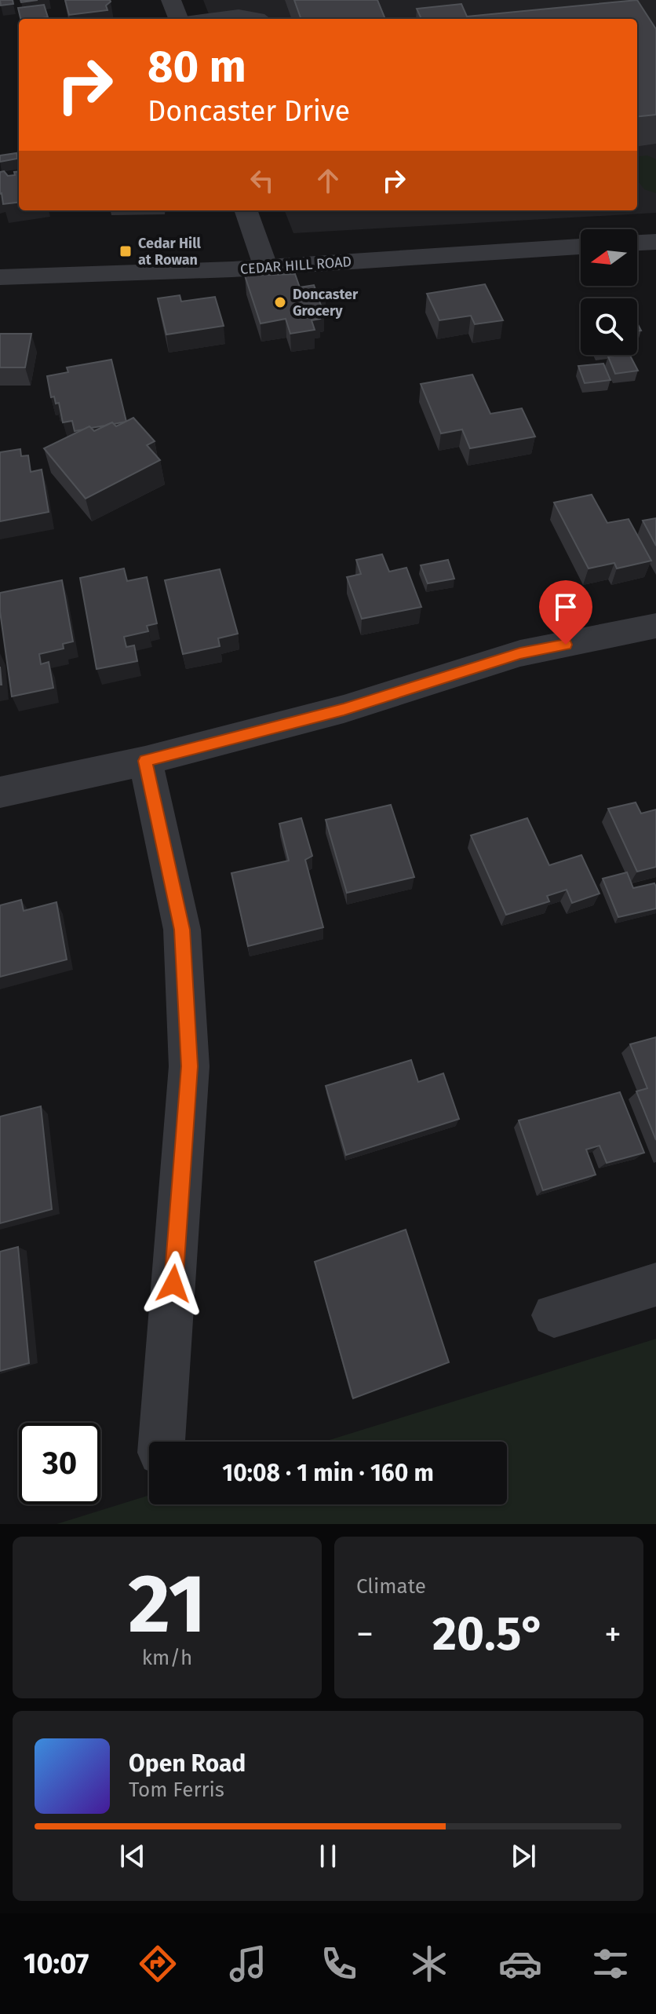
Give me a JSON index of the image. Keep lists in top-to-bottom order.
{
  "streets": {
    "street": ["CEDAR HILL ROAD"]
  },
  "places": {
    "transit": ["Cedar Hill at Rowan"],
    "other": ["Doncaster Grocery"]
  },
  "north": "left",
  "page": {
    "turn": ["80 m", "Doncaster Drive"],
    "limit": "30",
    "trip": "10:08 · 1 min · 160 m",
    "tile": [
      ["21", "km/h"],
      "Climate"
    ],
    "heat": ["−", "20.5°", "+"],
    "song": ["Open Road", "Tom Ferris"],
    "tabs": "10:07"
  }
}
